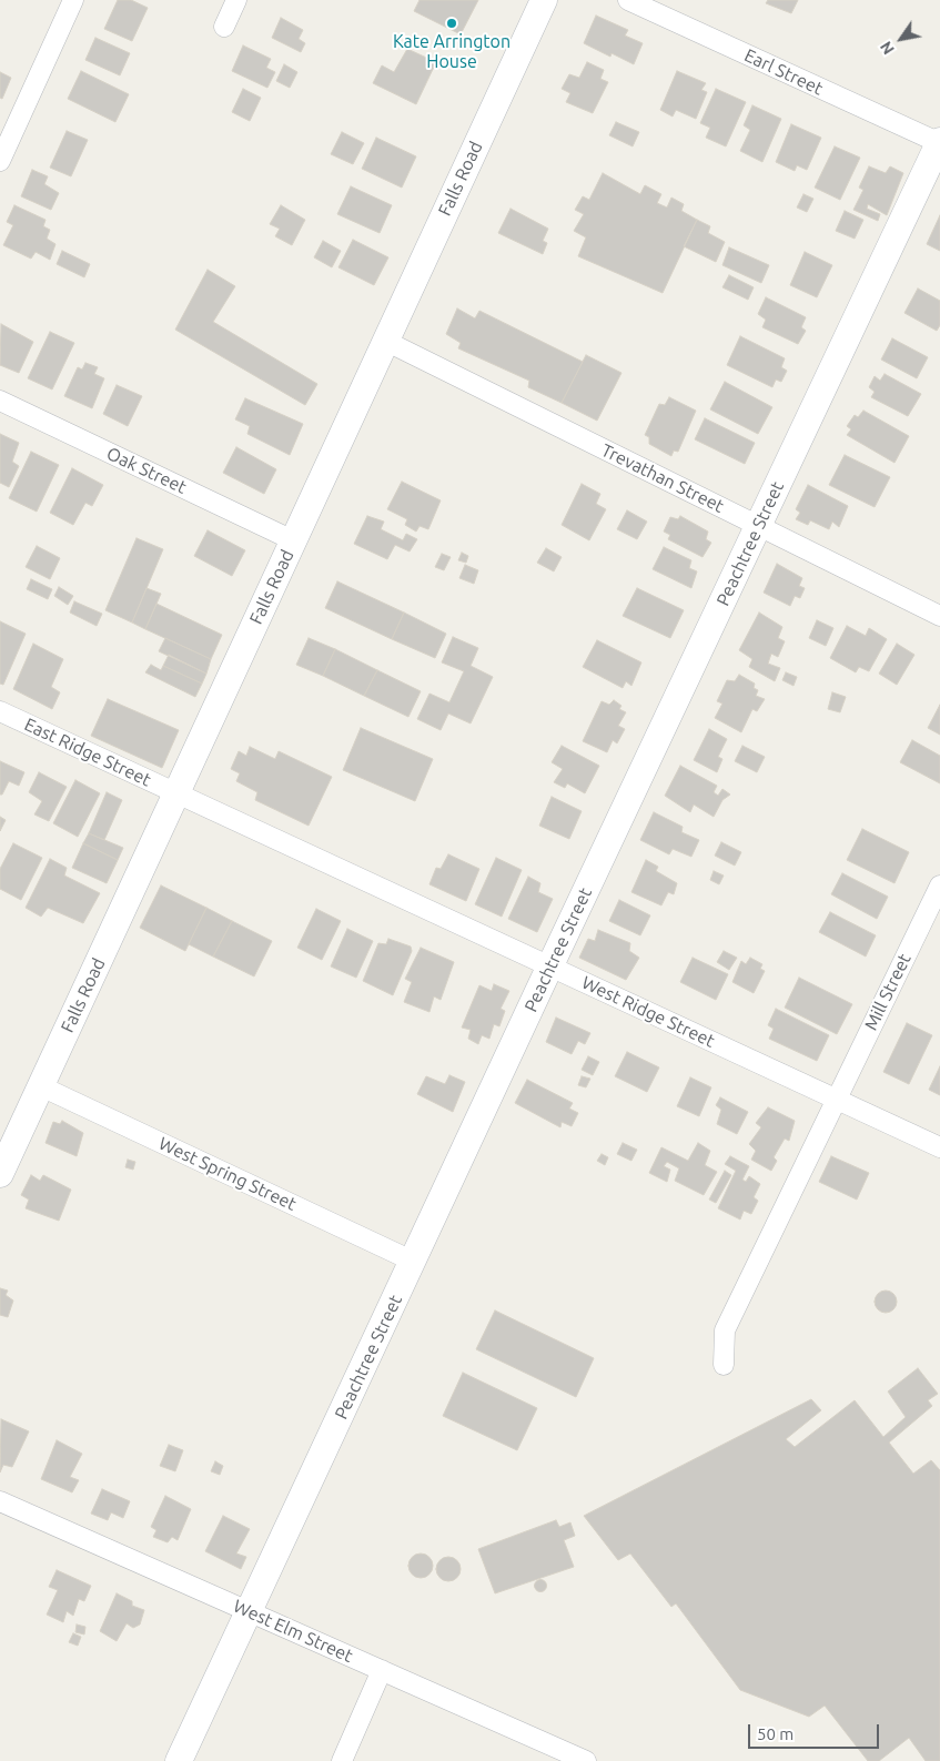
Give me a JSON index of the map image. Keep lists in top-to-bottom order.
{
  "streets": {
    "main road": ["Falls Road", "Peachtree Street"],
    "street": [
      "Earl Street",
      "Oak Street",
      "Trevathan Street",
      "East Ridge Street",
      "Mill Street",
      "West Ridge Street",
      "West Spring Street",
      "West Elm Street"
    ]
  },
  "crossings": [
    ["Earl Street", "Peachtree Street"],
    ["Falls Road", "Oak Street"],
    ["Falls Road", "Trevathan Street"],
    ["Falls Road", "East Ridge Street"],
    ["Falls Road", "West Ridge Street"],
    ["Falls Road", "West Spring Street"],
    ["Trevathan Street", "Peachtree Street"],
    ["Peachtree Street", "West Ridge Street"],
    ["Peachtree Street", "West Spring Street"],
    ["Peachtree Street", "West Elm Street"],
    ["East Ridge Street", "West Ridge Street"],
    ["Mill Street", "West Ridge Street"]
  ],
  "places": ["Kate Arrington House"],
  "scale_bar": "50 m",
  "north": "bottom left"
}
